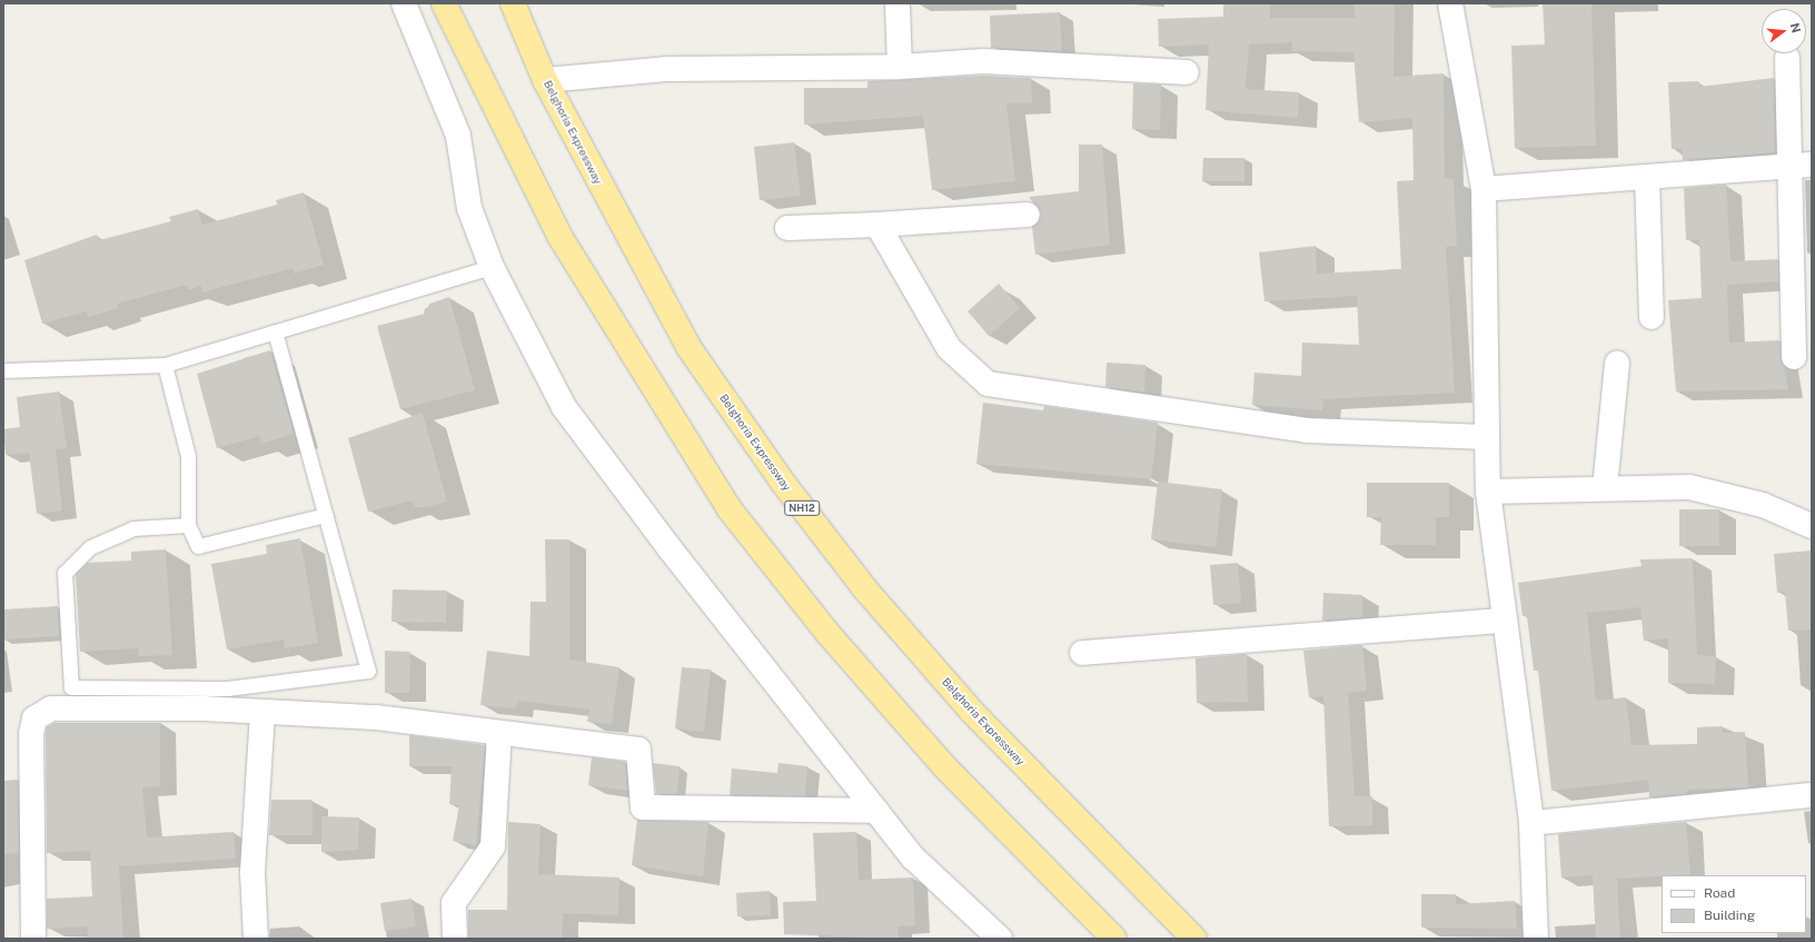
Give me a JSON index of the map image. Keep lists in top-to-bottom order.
{
  "streets": {
    "highway": ["Belghoria Expressway", "NH12"]
  },
  "legend": ["Road", "Building"],
  "north": "right"
}
